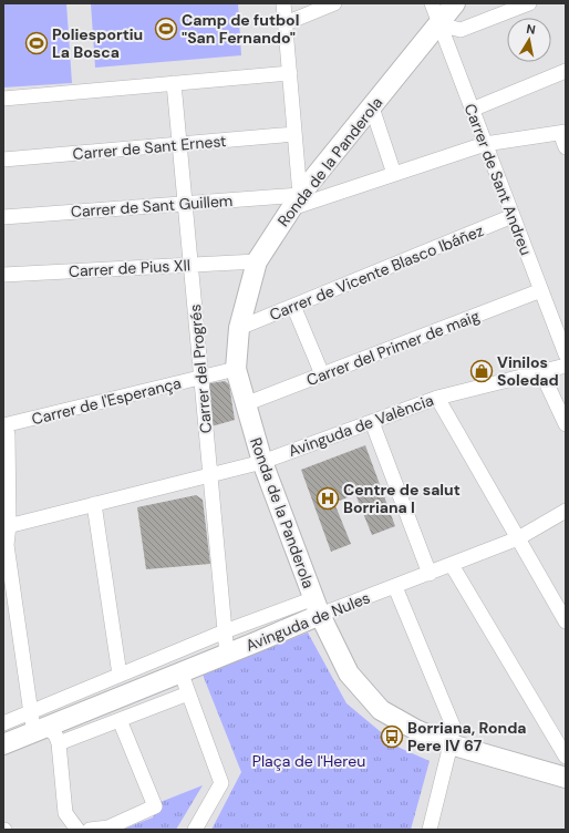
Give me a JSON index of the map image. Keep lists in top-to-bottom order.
{
  "streets": {
    "street": [
      "Carrer de Sant Ernest",
      "Ronda de la Panderola",
      "Carrer de Sant Andreu",
      "Carrer de Sant Guillem",
      "Carrer de Pius XII",
      "Carrer de Vicente Blasco Ibáñez",
      "Carrer del Primer de maig",
      "Carrer del Progrés",
      "Carrer de l'Esperança",
      "Avinguda de València",
      "Avinguda de Nules"
    ]
  },
  "crossings": [
    ["Carrer de Sant Ernest", "Carrer del Progrés"],
    ["Ronda de la Panderola", "Carrer de Sant Andreu"],
    ["Ronda de la Panderola", "Carrer de Sant Guillem"],
    ["Ronda de la Panderola", "Carrer de Pius XII"],
    ["Ronda de la Panderola", "Carrer de Vicente Blasco Ibáñez"],
    ["Ronda de la Panderola", "Carrer del Primer de maig"],
    ["Ronda de la Panderola", "Carrer de l'Esperança"],
    ["Ronda de la Panderola", "Avinguda de València"],
    ["Ronda de la Panderola", "Avinguda de Nules"],
    ["Carrer de Sant Andreu", "Carrer de Sant Guillem"],
    ["Carrer de Sant Andreu", "Carrer de Vicente Blasco Ibáñez"],
    ["Carrer de Sant Andreu", "Carrer del Primer de maig"],
    ["Carrer de Sant Guillem", "Carrer del Progrés"],
    ["Carrer de Pius XII", "Carrer del Progrés"],
    ["Carrer del Progrés", "Carrer de l'Esperança"],
    ["Carrer del Progrés", "Avinguda de València"],
    ["Carrer del Progrés", "Avinguda de Nules"]
  ],
  "parks": ["Plaça de l'Hereu"],
  "places": {
    "sports": ["Camp de futbol \"San Fernando\"", "Poliesportiu La Bosca"],
    "shop": ["Vinilos Soledad"],
    "hospital": ["Centre de salut Borriana I"],
    "bus stop": ["Borriana, Ronda Pere IV 67"]
  },
  "north": "top"
}
